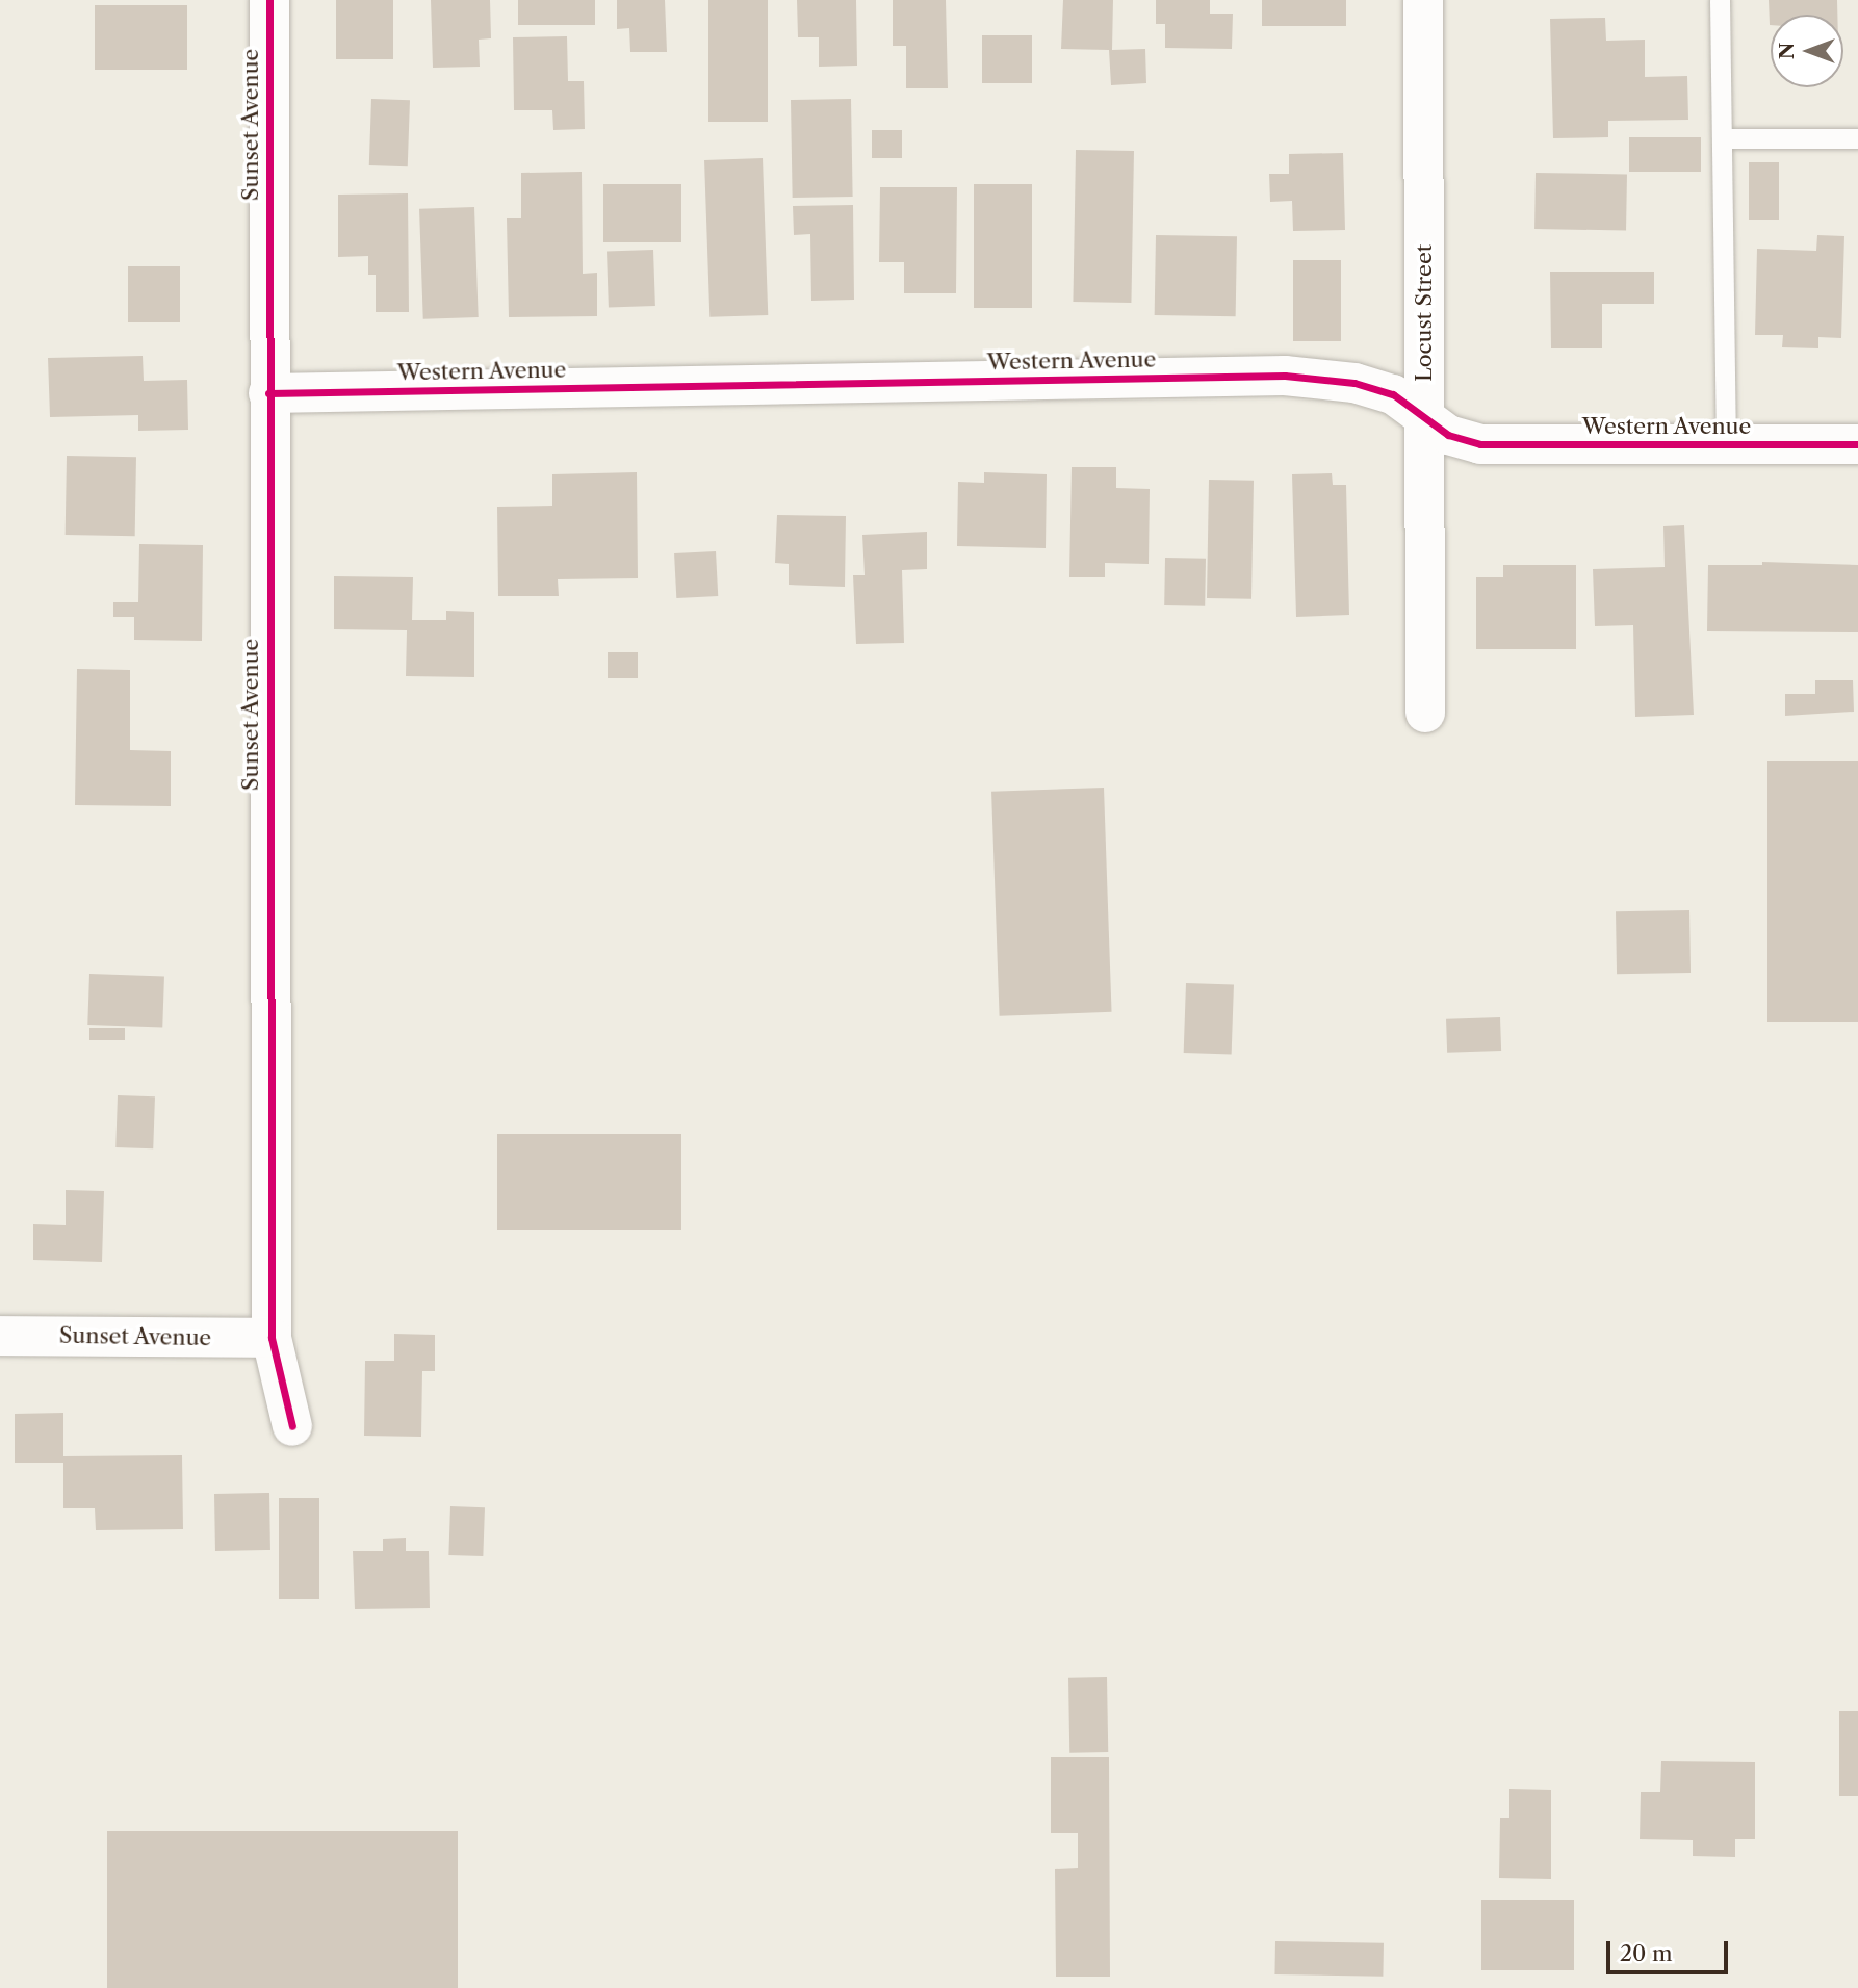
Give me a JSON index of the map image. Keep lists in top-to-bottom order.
{
  "streets": {
    "street": ["Sunset Avenue", "Locust Street", "Western Avenue"]
  },
  "crossings": [
    ["Sunset Avenue", "Western Avenue"],
    ["Locust Street", "Western Avenue"]
  ],
  "scale_bar": "20 m",
  "north": "left"
}
